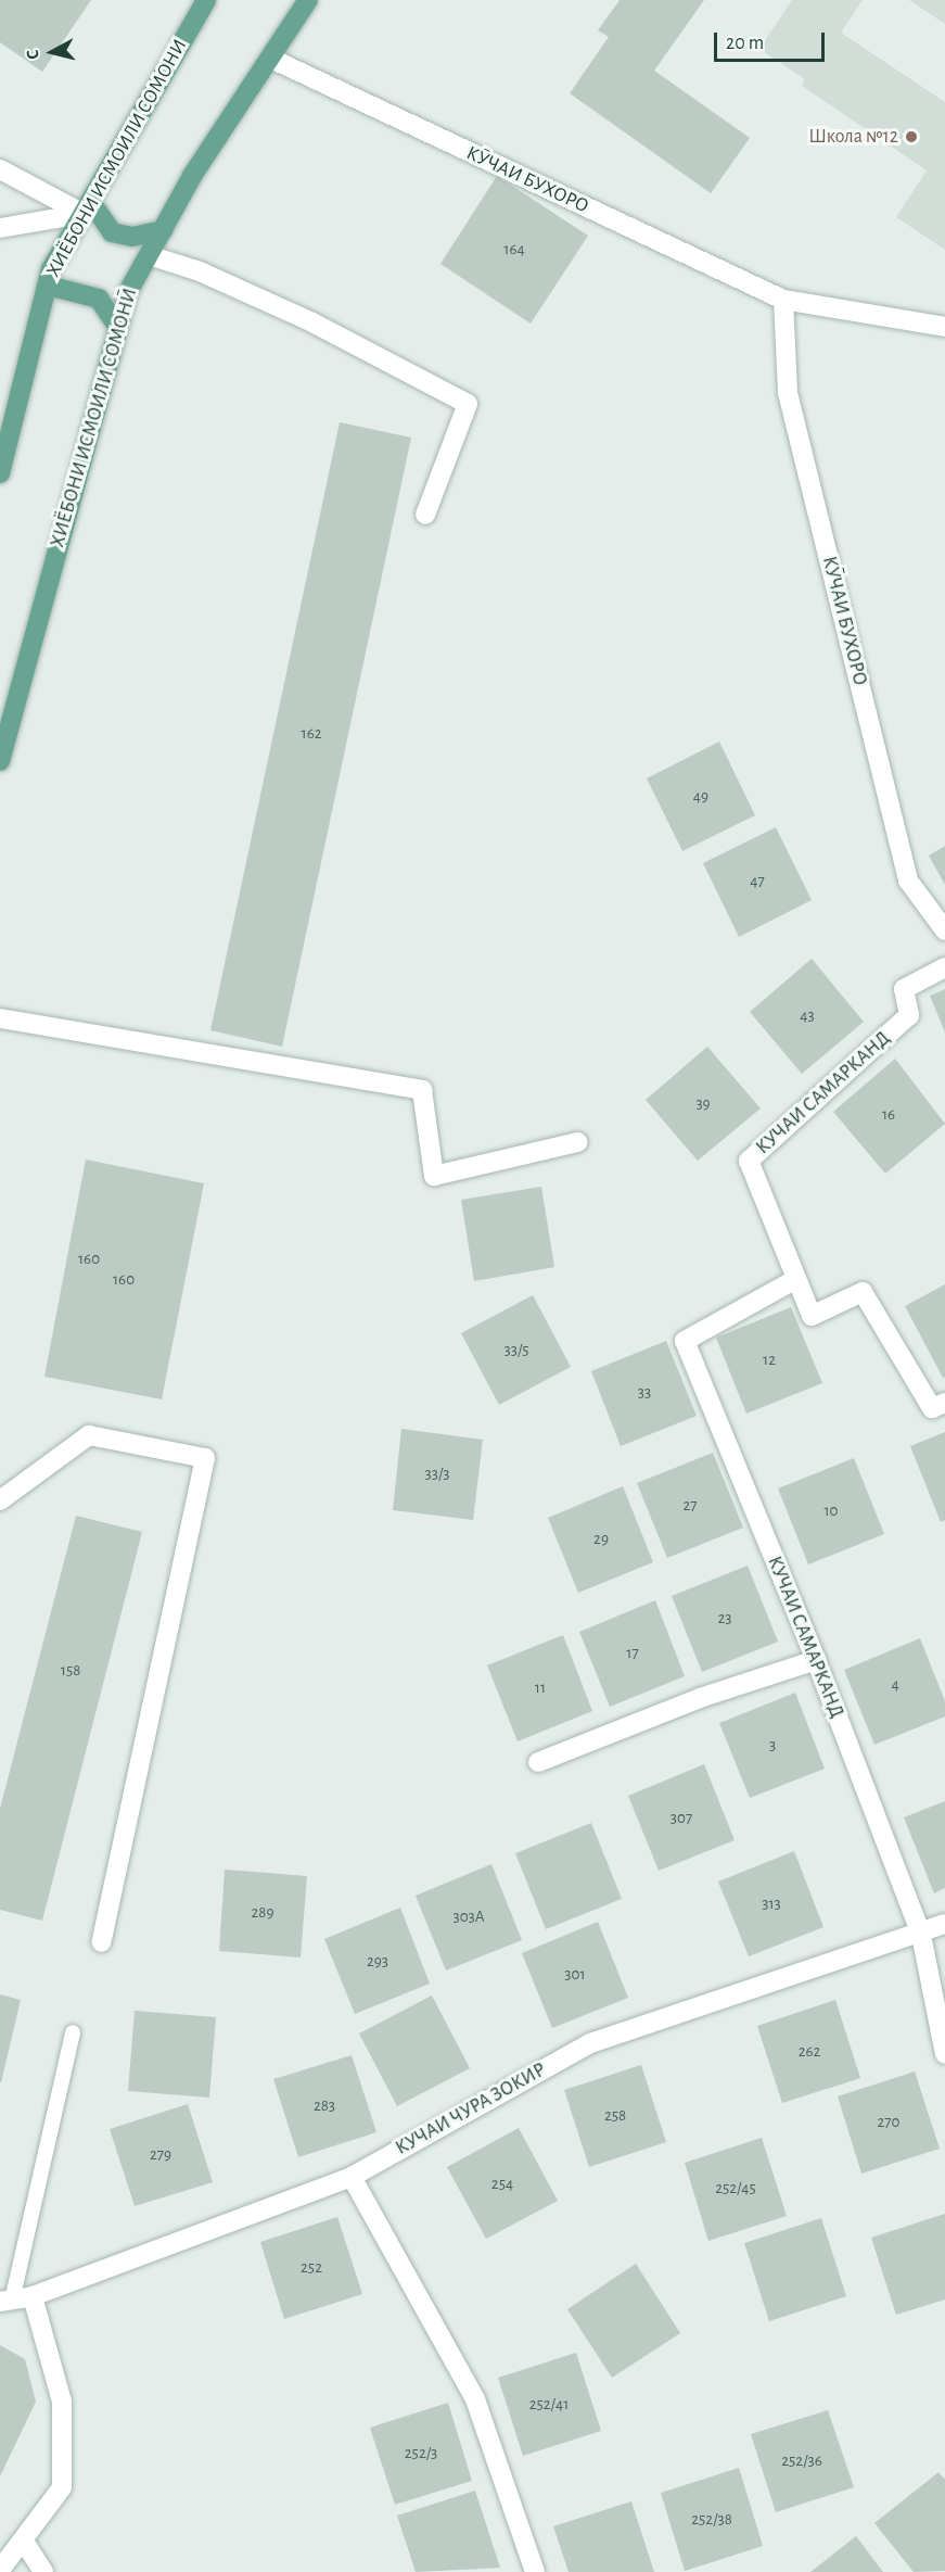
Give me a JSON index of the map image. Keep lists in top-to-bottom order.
{
  "streets": {
    "main road": ["ХИЁБОНИ ИСМОИЛИ СОМОНИ", "ХИЁБОНИ ИСМОИЛИ СОМОНӢ"],
    "street": ["КӮЧАИ БУХОРО", "КУЧАИ САМАРКАНД", "КУЧАИ ЧУРА ЗОКИР"]
  },
  "crossings": [
    ["КӮЧАИ БУХОРО", "ХИЁБОНИ ИСМОИЛИ СОМОНӢ"],
    ["КУЧАИ САМАРКАНД", "КУЧАИ ЧУРА ЗОКИР"]
  ],
  "places": ["Школа №12"],
  "house_numbers": [
    "164",
    "162",
    "49",
    "47",
    "43",
    "39",
    "16",
    "160",
    "160",
    "33/5",
    "12",
    "33",
    "33/3",
    "27",
    "10",
    "29",
    "23",
    "17",
    "158",
    "4",
    "11",
    "3",
    "307",
    "313",
    "289",
    "303А",
    "293",
    "301",
    "262",
    "283",
    "258",
    "270",
    "279",
    "254",
    "252/45",
    "252",
    "252/41",
    "252/3",
    "252/36",
    "252/38"
  ],
  "scale_bar": "20 m",
  "north": "left"
}
